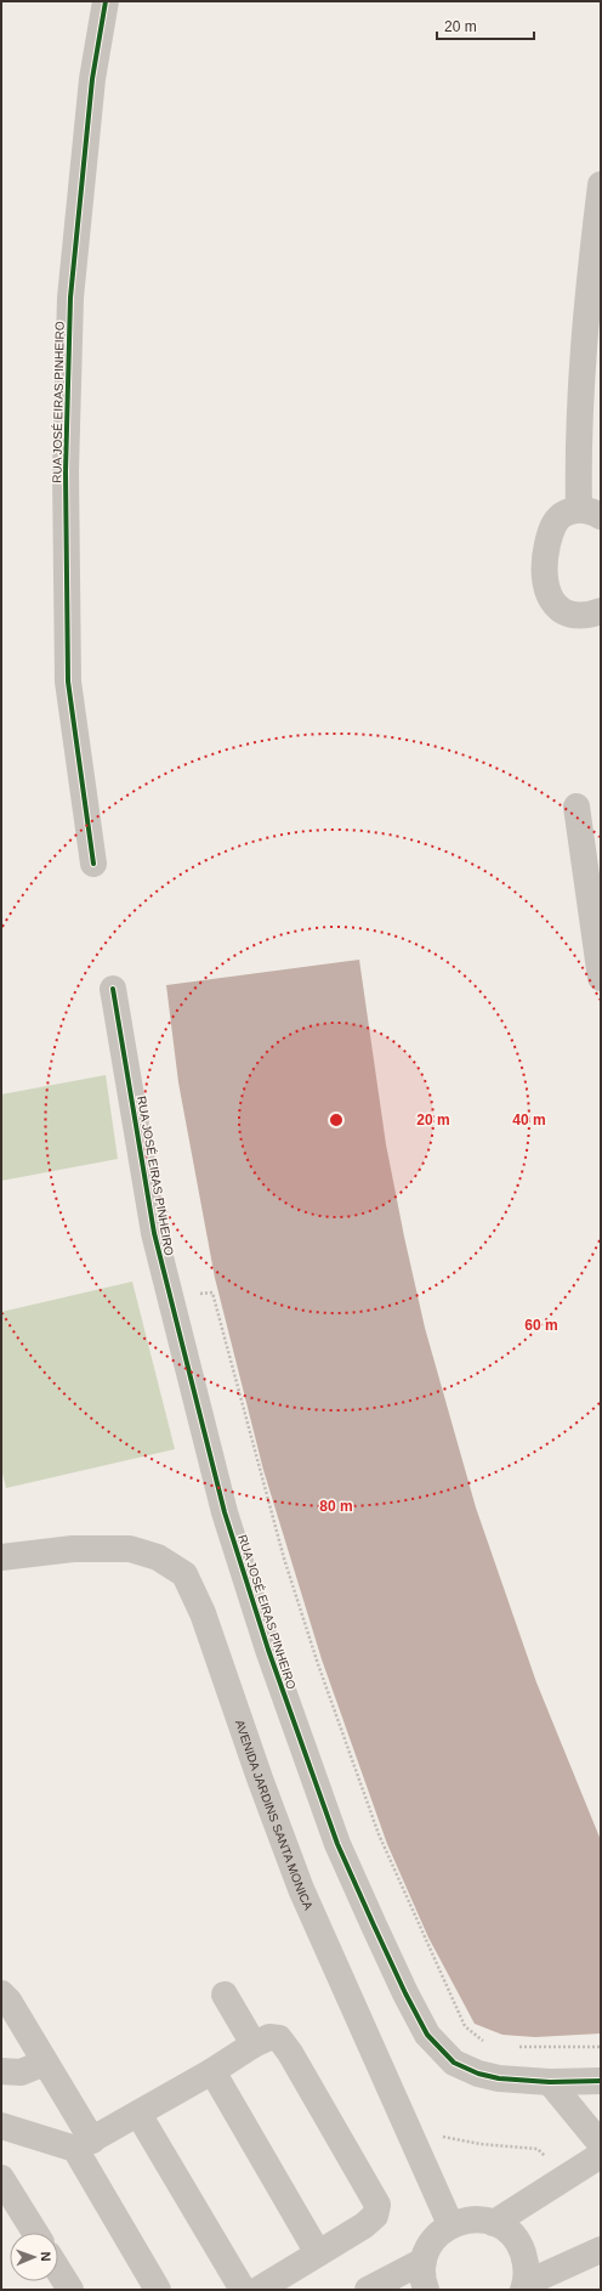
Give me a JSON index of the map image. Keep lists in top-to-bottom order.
{
  "streets": {
    "street": ["RUA JOSÉ EIRAS PINHEIRO", "AVENIDA JARDINS SANTA MONICA"]
  },
  "scale_bar": "20 m",
  "north": "right",
  "rings": [
    "20 m",
    "40 m",
    "60 m",
    "80 m"
  ]
}
